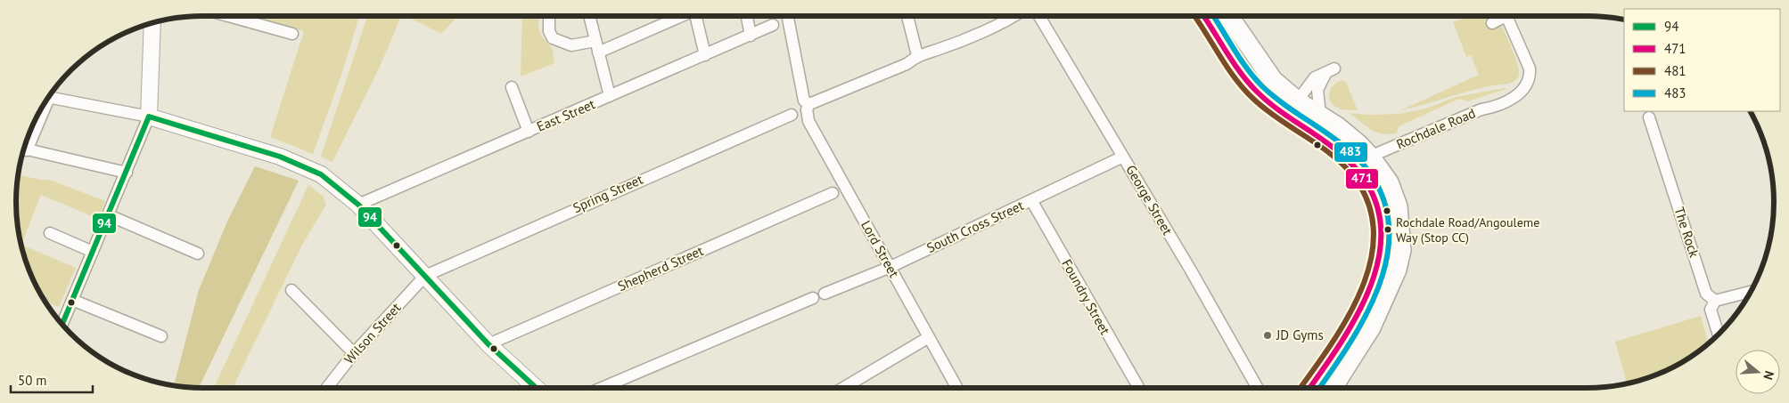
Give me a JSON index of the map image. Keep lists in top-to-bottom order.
{
  "streets": {
    "street": [
      "East Street",
      "Rochdale Road",
      "Spring Street",
      "George Street",
      "South Cross Street",
      "The Rock",
      "Lord Street",
      "Shepherd Street",
      "Foundry Street",
      "Wilson Street"
    ]
  },
  "crossings": [
    ["Spring Street", "Wilson Street"],
    ["George Street", "South Cross Street"],
    ["South Cross Street", "Lord Street"],
    ["South Cross Street", "Foundry Street"]
  ],
  "places": ["Rochdale Road/Angouleme Way (Stop CC)", "JD Gyms"],
  "lines": [
    "transit line 471",
    "transit line 481",
    "transit line 483",
    "transit line 94"
  ],
  "legend": [
    "94",
    "471",
    "481",
    "483"
  ],
  "scale_bar": "50 m",
  "north": "right"
}
